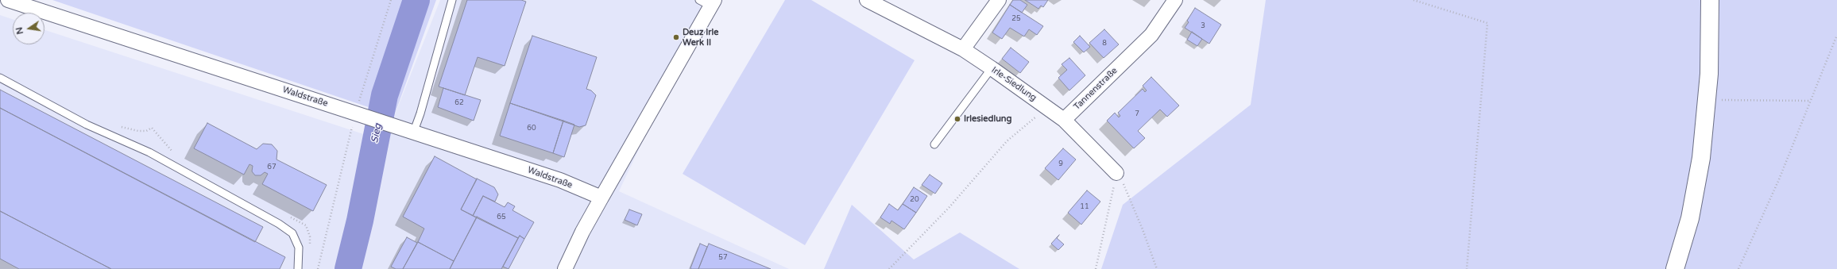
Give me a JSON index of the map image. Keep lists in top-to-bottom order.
{
  "streets": {
    "street": ["Irle-Siedlung", "Tannenstraße", "Waldstraße"]
  },
  "crossings": [
    ["Irle-Siedlung", "Tannenstraße"]
  ],
  "water": ["Sieg"],
  "places": ["Deuz Irle Werk II", "Irlesiedlung"],
  "house_numbers": [
    "25",
    "3",
    "8",
    "62",
    "7",
    "60",
    "9",
    "67",
    "20",
    "11",
    "65",
    "57"
  ],
  "north": "left"
}
